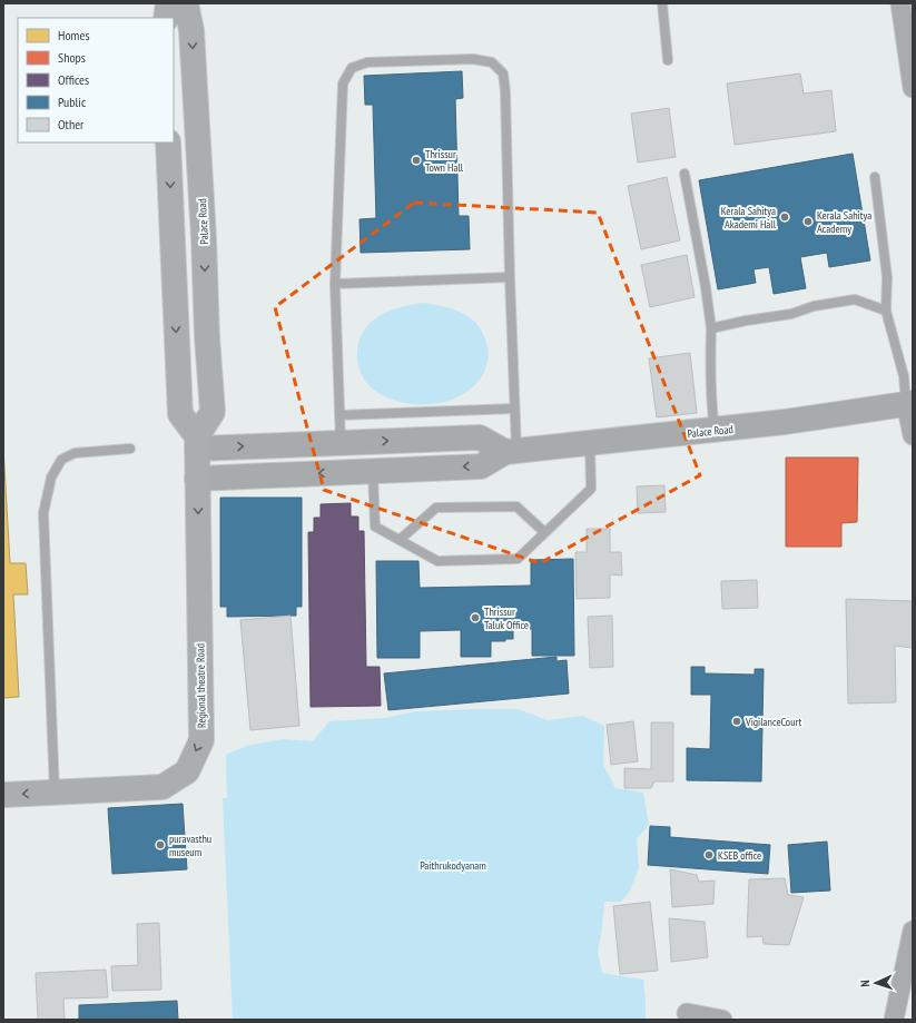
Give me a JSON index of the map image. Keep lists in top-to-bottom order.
{
  "streets": {
    "main road": ["Palace Road", "Regional theatre Road"]
  },
  "crossings": [
    ["Palace Road", "Regional theatre Road"]
  ],
  "parks": ["Paithrukodyanam"],
  "places": [
    "Thrissur Town Hall",
    "Kerala Sahitya Akademi Hall",
    "Kerala Sahitya Academy",
    "Thrissur Taluk Office",
    "VigilanceCourt",
    "puravasthu museum",
    "KSEB office"
  ],
  "legend": [
    "Homes",
    "Shops",
    "Offices",
    "Public",
    "Other"
  ],
  "north": "left"
}
